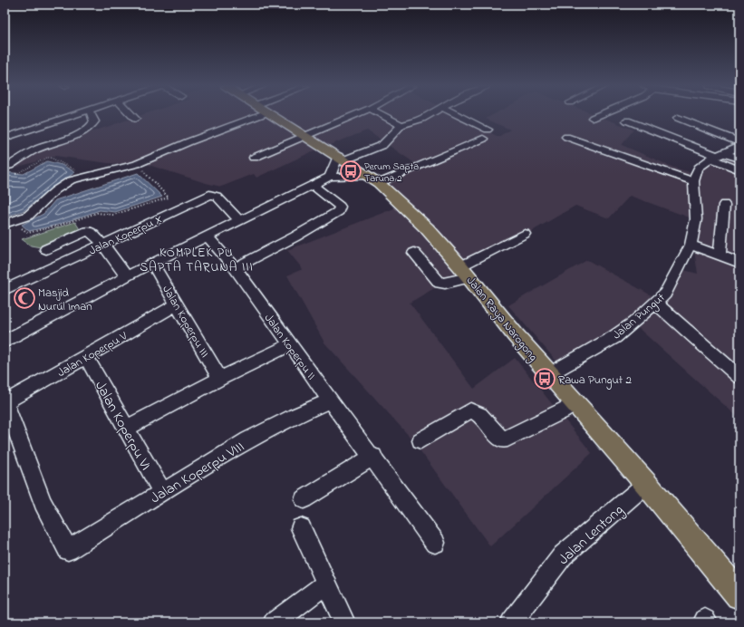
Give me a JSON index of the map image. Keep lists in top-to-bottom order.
{
  "streets": {
    "main road": ["Jalan Raya Narogong"],
    "street": [
      "Jalan Koperpu X",
      "Jalan Pungut",
      "Jalan Koperpu III",
      "Jalan Koperpu II",
      "Jalan Koperpu V",
      "Jalan Koperpu VI",
      "Jalan Koperpu VIII",
      "Jalan Lentong"
    ]
  },
  "crossings": [
    ["Jalan Pungut", "Jalan Raya Narogong"],
    ["Jalan Raya Narogong", "Jalan Lentong"],
    ["Jalan Koperpu III", "Jalan Koperpu V"],
    ["Jalan Koperpu II", "Jalan Koperpu VIII"],
    ["Jalan Koperpu V", "Jalan Koperpu VI"],
    ["Jalan Koperpu V", "Jalan Koperpu VIII"],
    ["Jalan Koperpu VI", "Jalan Koperpu VIII"]
  ],
  "districts": ["KOMPLEK PU SAPTA TARUNA III"],
  "places": {
    "bus stop": ["Perum Sapta Taruna 2", "Rawa Pungut 2"],
    "mosque": ["Masjid Nurul Iman"]
  }
}
